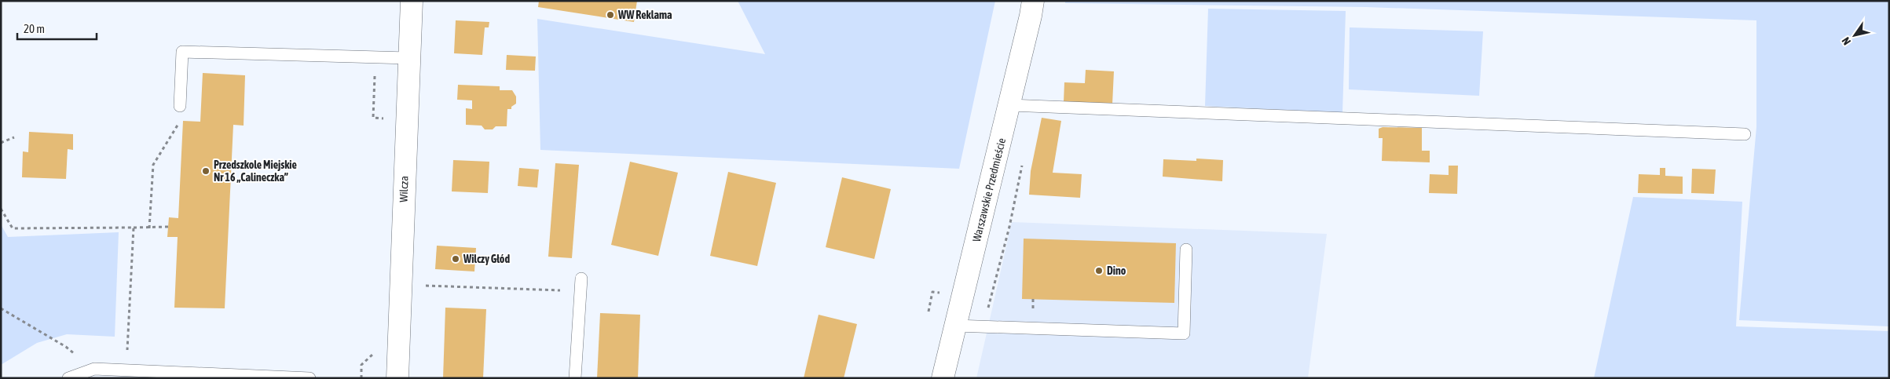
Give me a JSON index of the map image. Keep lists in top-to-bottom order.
{
  "streets": {
    "street": ["Wilcza", "Warszawskie Przedmieście"]
  },
  "places": [
    "WW Reklama",
    "Przedszkole Miejskie Nr 16 „Calineczka”",
    "Wilczy Głód",
    "Dino"
  ],
  "scale_bar": "20 m",
  "north": "bottom left"
}
